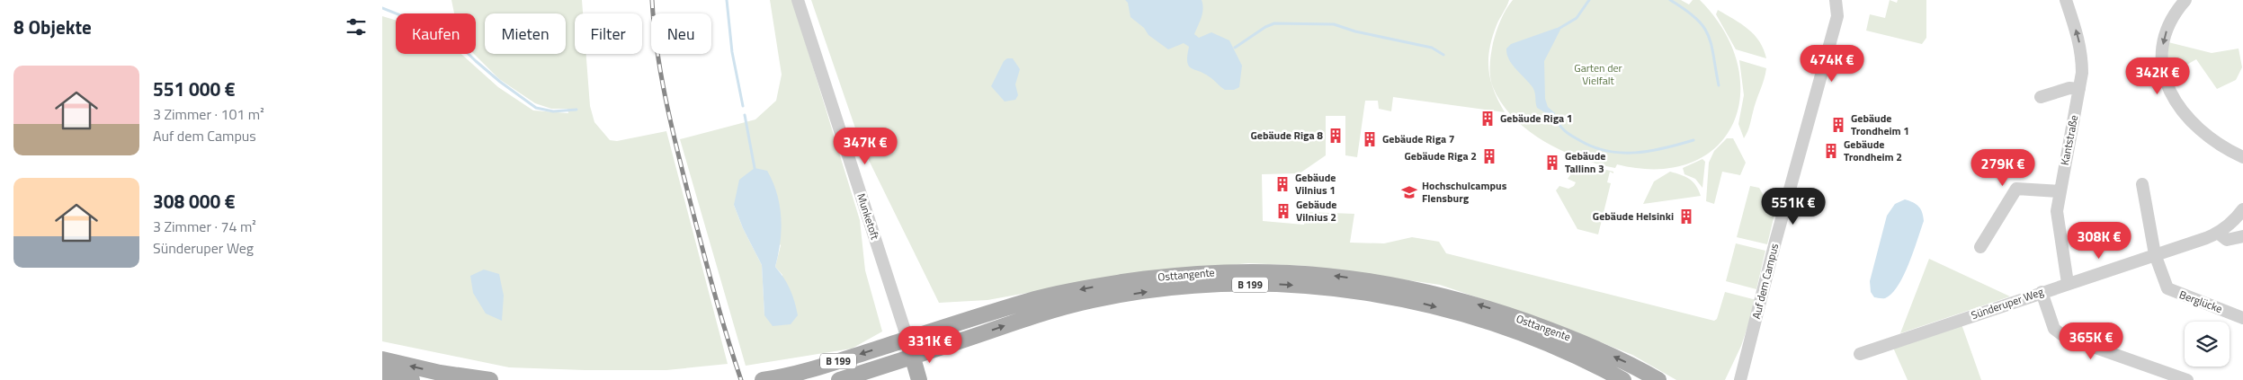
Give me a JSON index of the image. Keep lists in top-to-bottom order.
{
  "streets": {
    "main road": ["Munketoft", "Osttangente", "B 199"],
    "street": [
      "Kantstraße",
      "Auf dem Campus",
      "Berglücke",
      "Sünderuper Weg"
    ]
  },
  "crossings": [
    ["Kantstraße", "Sünderuper Weg"],
    ["Munketoft", "Osttangente"],
    ["Berglücke", "Sünderuper Weg"]
  ],
  "parks": ["Garten der Vielfalt"],
  "places": {
    "building": [
      "Gebäude Riga 1",
      "Gebäude Trondheim 1",
      "Gebäude Riga 8",
      "Gebäude Riga 7",
      "Gebäude Trondheim 2",
      "Gebäude Riga 2",
      "Gebäude Tallinn 3",
      "Gebäude Vilnius 1",
      "Gebäude Vilnius 2",
      "Gebäude Helsinki"
    ],
    "school or university": ["Hochschulcampus Flensburg"]
  },
  "page": {
    "heading": "8 Objekte",
    "chip": [
      "Kaufen",
      "Mieten",
      "Filter",
      "Neu"
    ],
    "price": [
      "474K €",
      "342K €",
      "347K €",
      "279K €",
      "551K €",
      "308K €",
      "365K €",
      "331K €"
    ],
    "list": [
      {
        "name": "551 000 €",
        "note": "3 Zimmer · 101 m² · Auf dem Campus"
      },
      {
        "name": "308 000 €",
        "note": "3 Zimmer · 74 m² · Sünderuper Weg"
      }
    ]
  }
}
